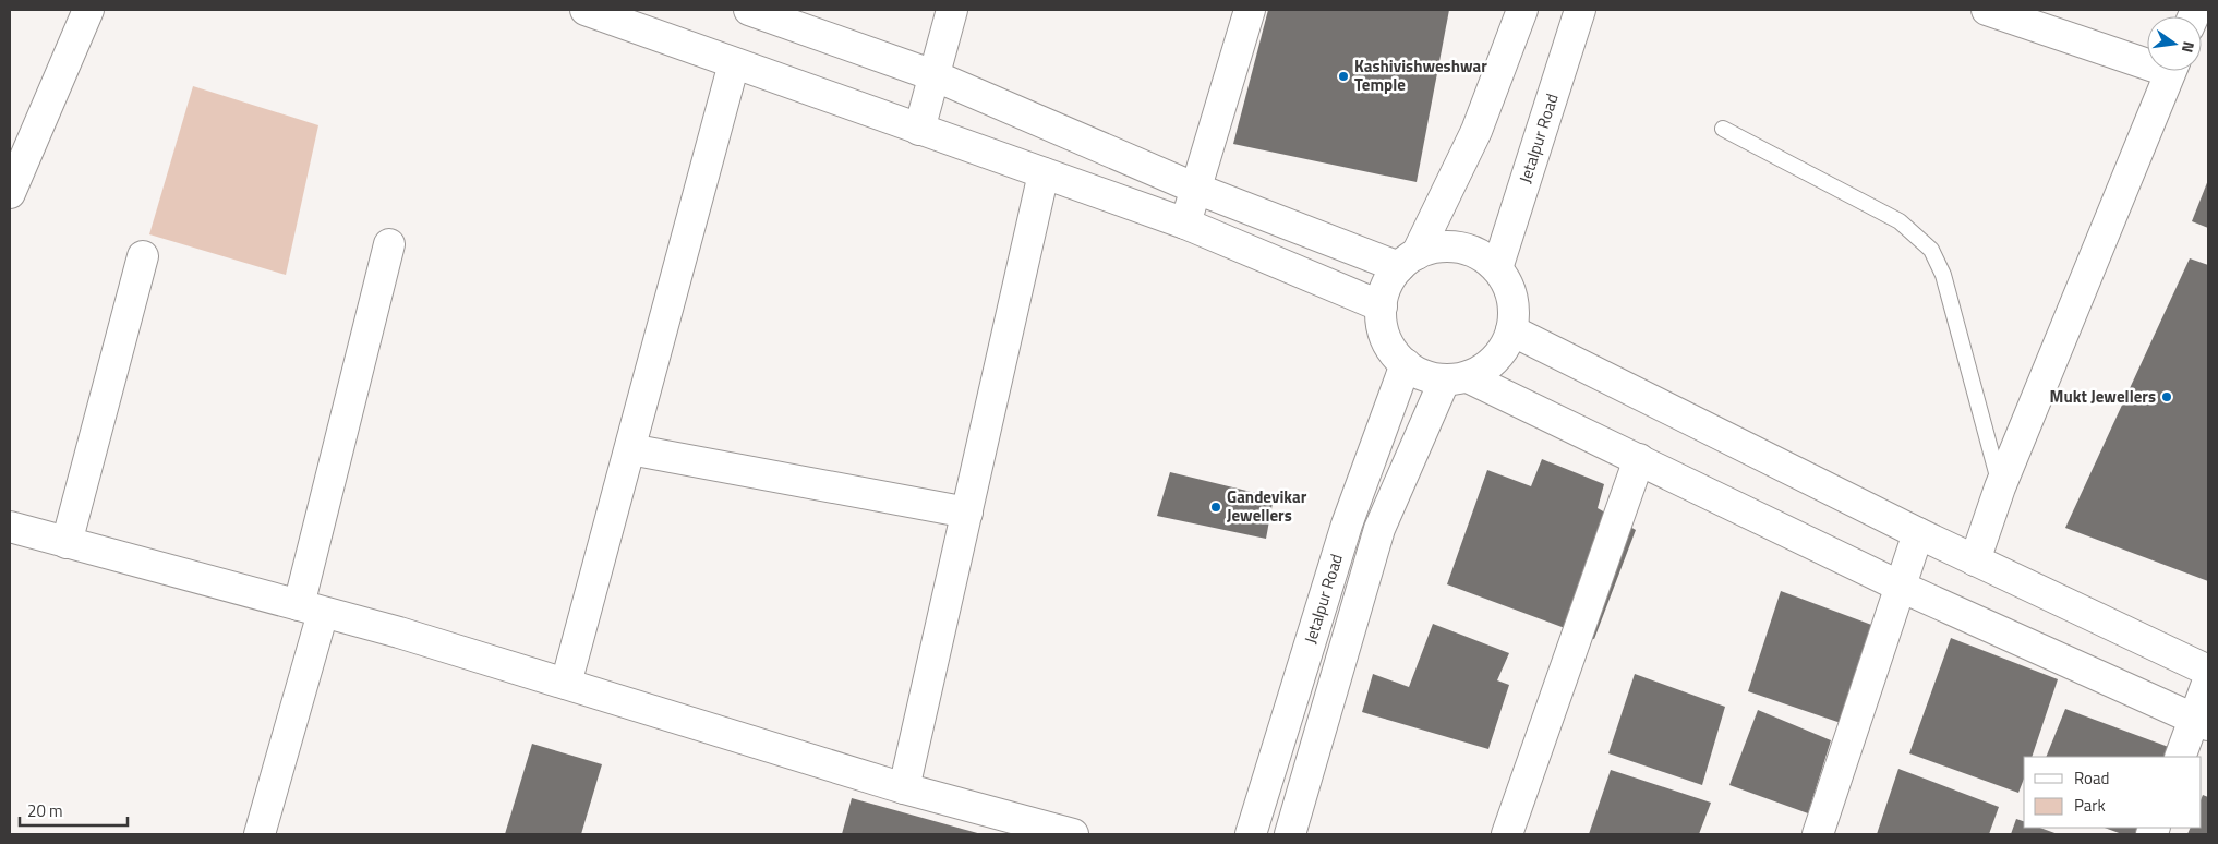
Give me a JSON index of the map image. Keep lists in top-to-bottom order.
{
  "streets": {
    "street": ["Jetalpur Road"]
  },
  "places": ["Kashivishweshwar Temple", "Mukt Jewellers", "Gandevikar Jewellers"],
  "legend": ["Road", "Park"],
  "scale_bar": "20 m",
  "north": "right"
}
